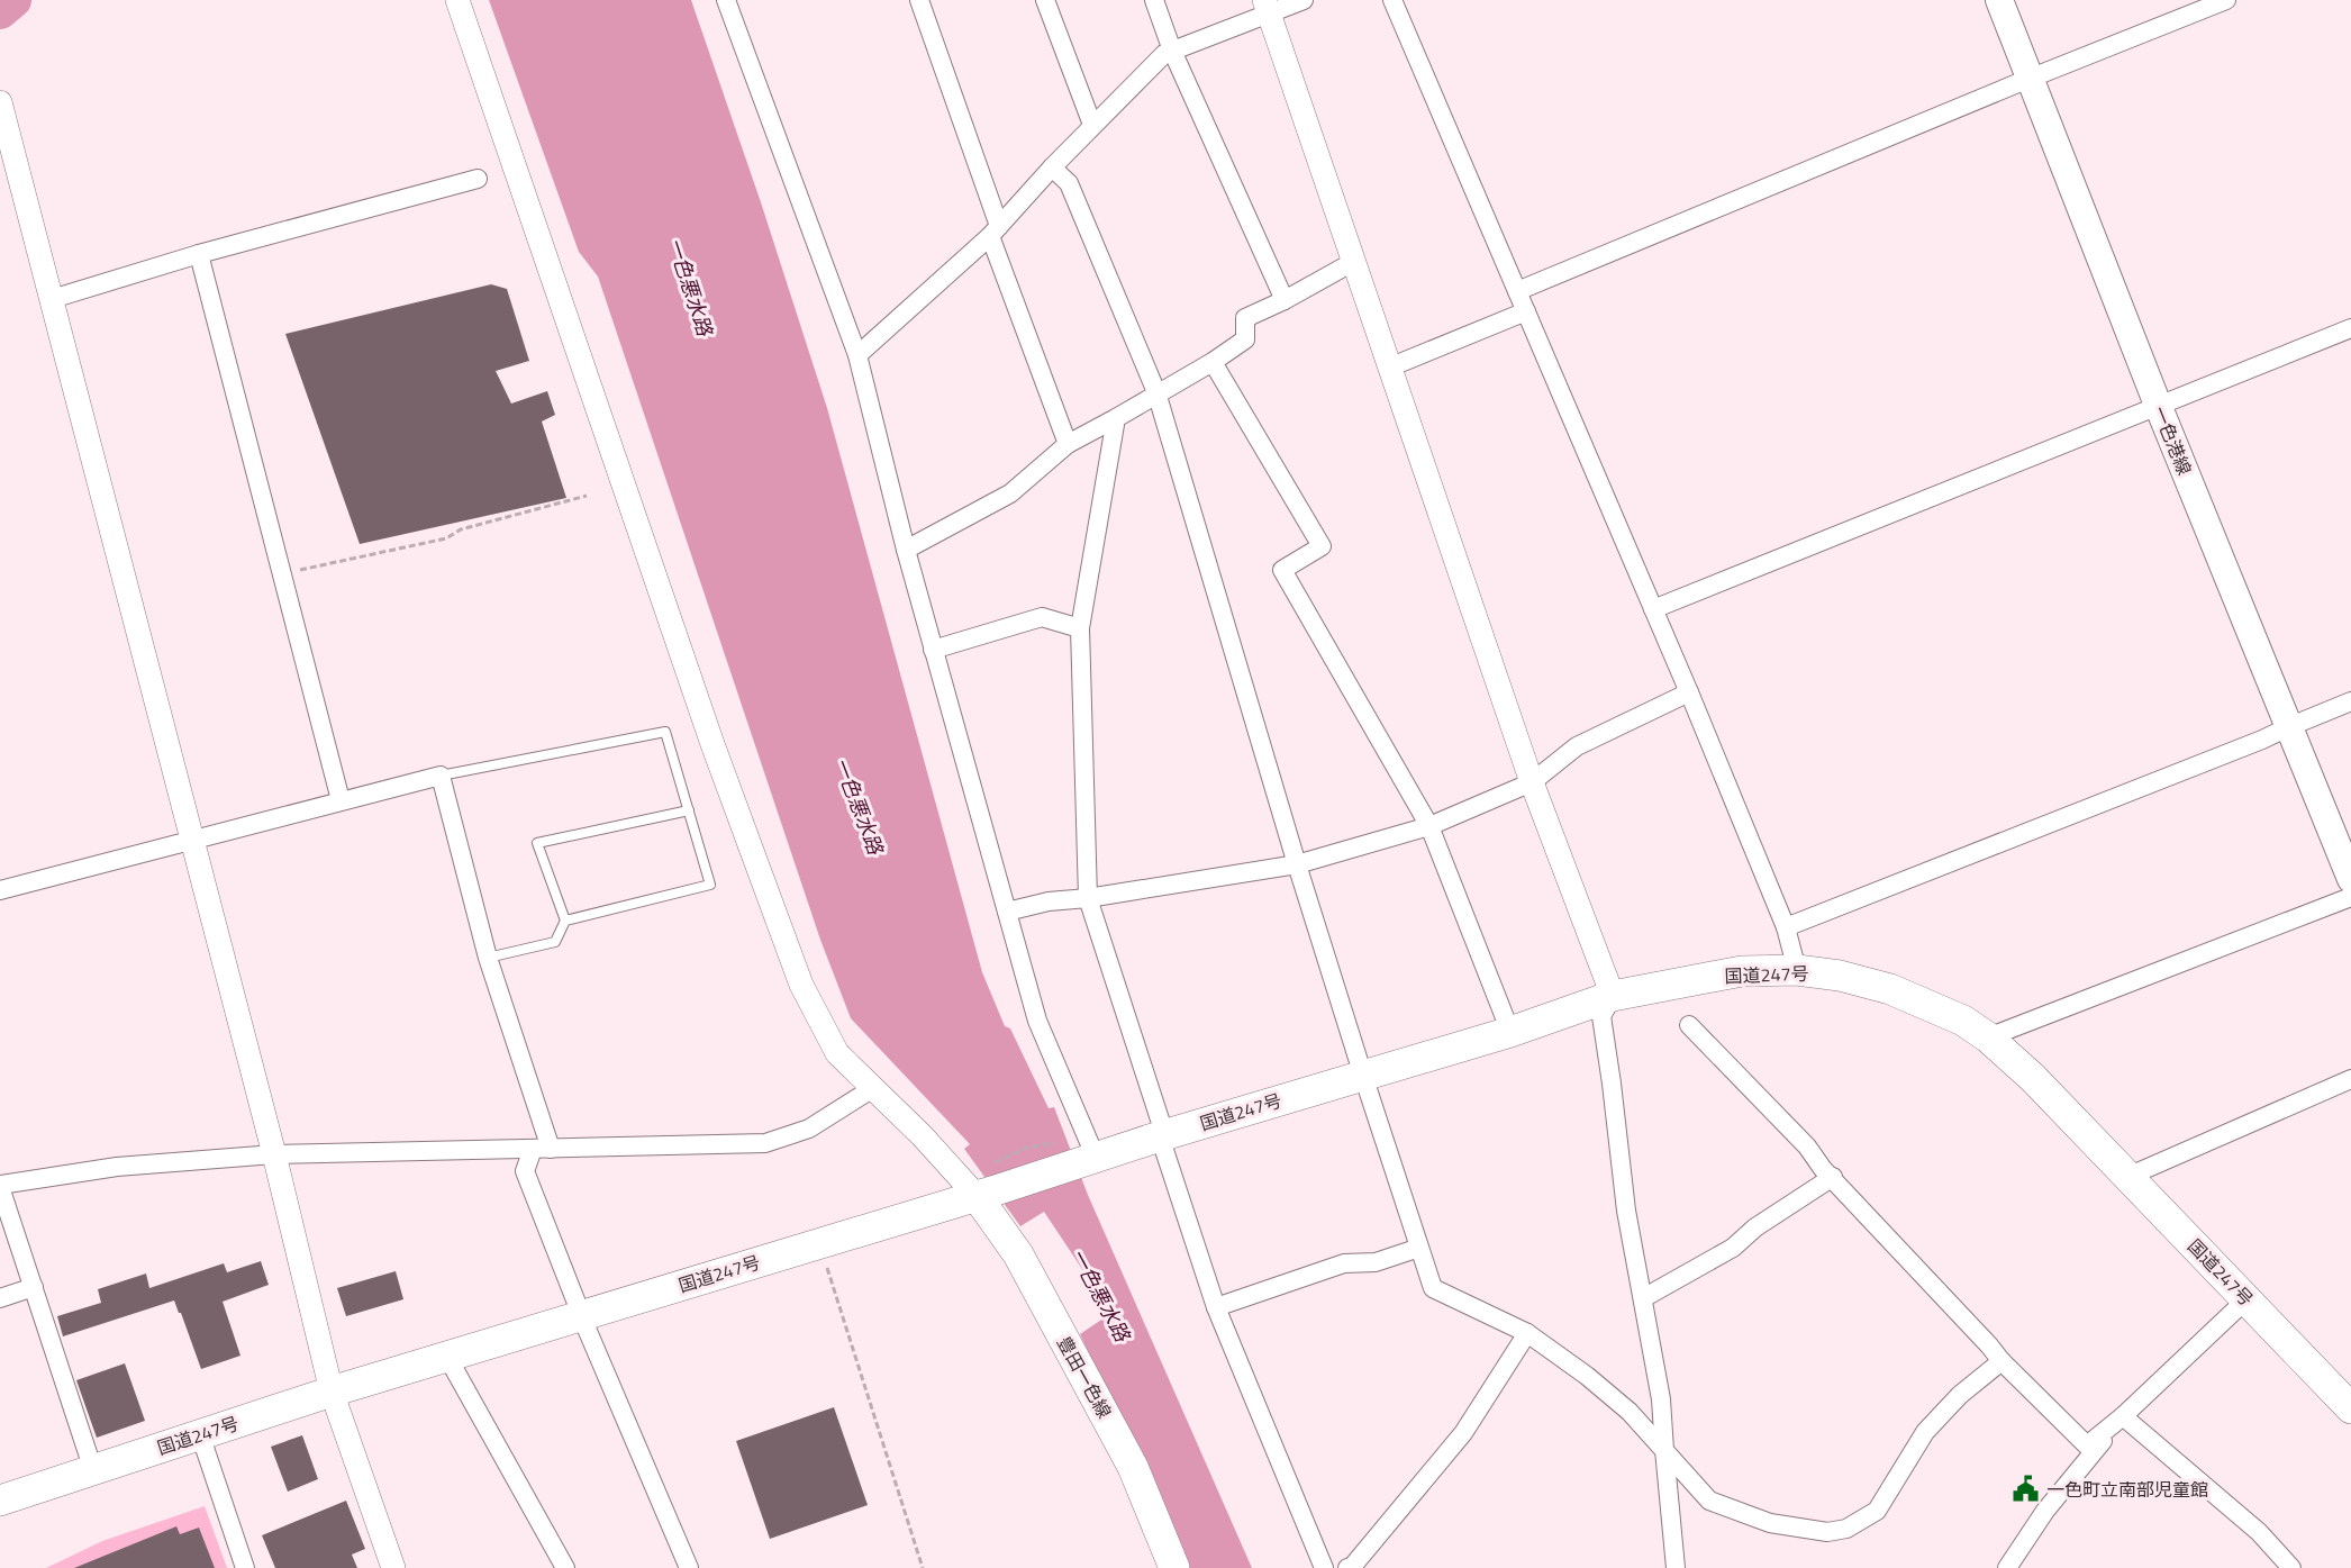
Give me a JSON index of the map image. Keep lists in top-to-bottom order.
{
  "streets": {
    "main road": ["一色港線", "国道247号", "豊田一色線"]
  },
  "crossings": [
    ["国道247号", "豊田一色線"]
  ],
  "water": ["一色悪水路"],
  "places": {
    "public building": ["一色町立南部児童館"]
  }
}
